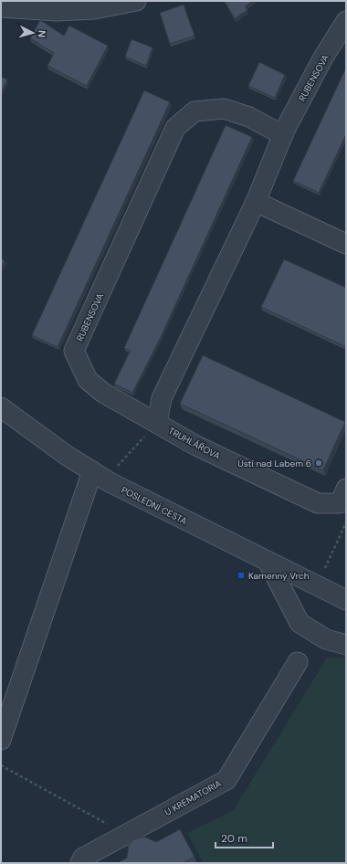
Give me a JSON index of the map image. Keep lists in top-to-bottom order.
{
  "streets": {
    "street": [
      "RUBENSOVA",
      "TRUHLÁŘOVA",
      "POSLEDNÍ CESTA",
      "U KREMATORIA"
    ]
  },
  "crossings": [
    ["RUBENSOVA", "TRUHLÁŘOVA"]
  ],
  "places": {
    "other": ["Ústí nad Labem 6"],
    "transit": ["Kamenný Vrch"]
  },
  "scale_bar": "20 m",
  "north": "right"
}
